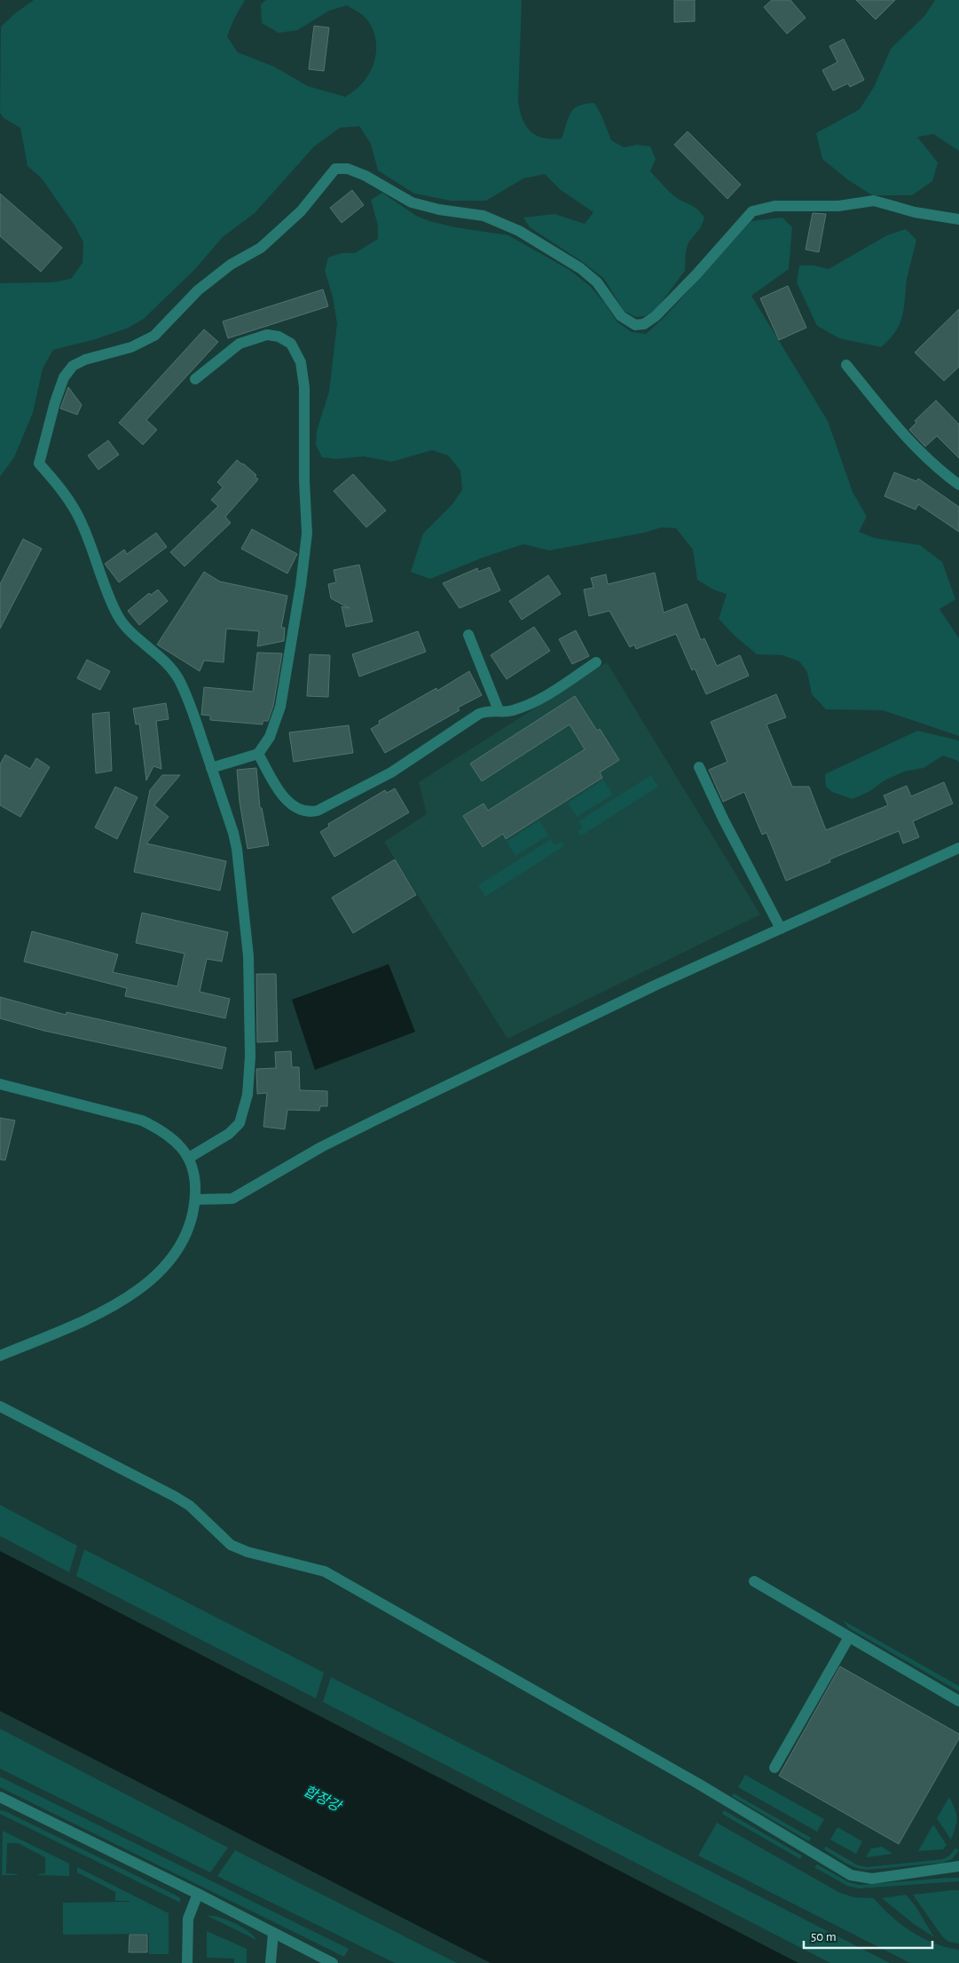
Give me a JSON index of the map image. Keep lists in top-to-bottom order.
{
  "water": ["합장강"],
  "scale_bar": "50 m"
}
